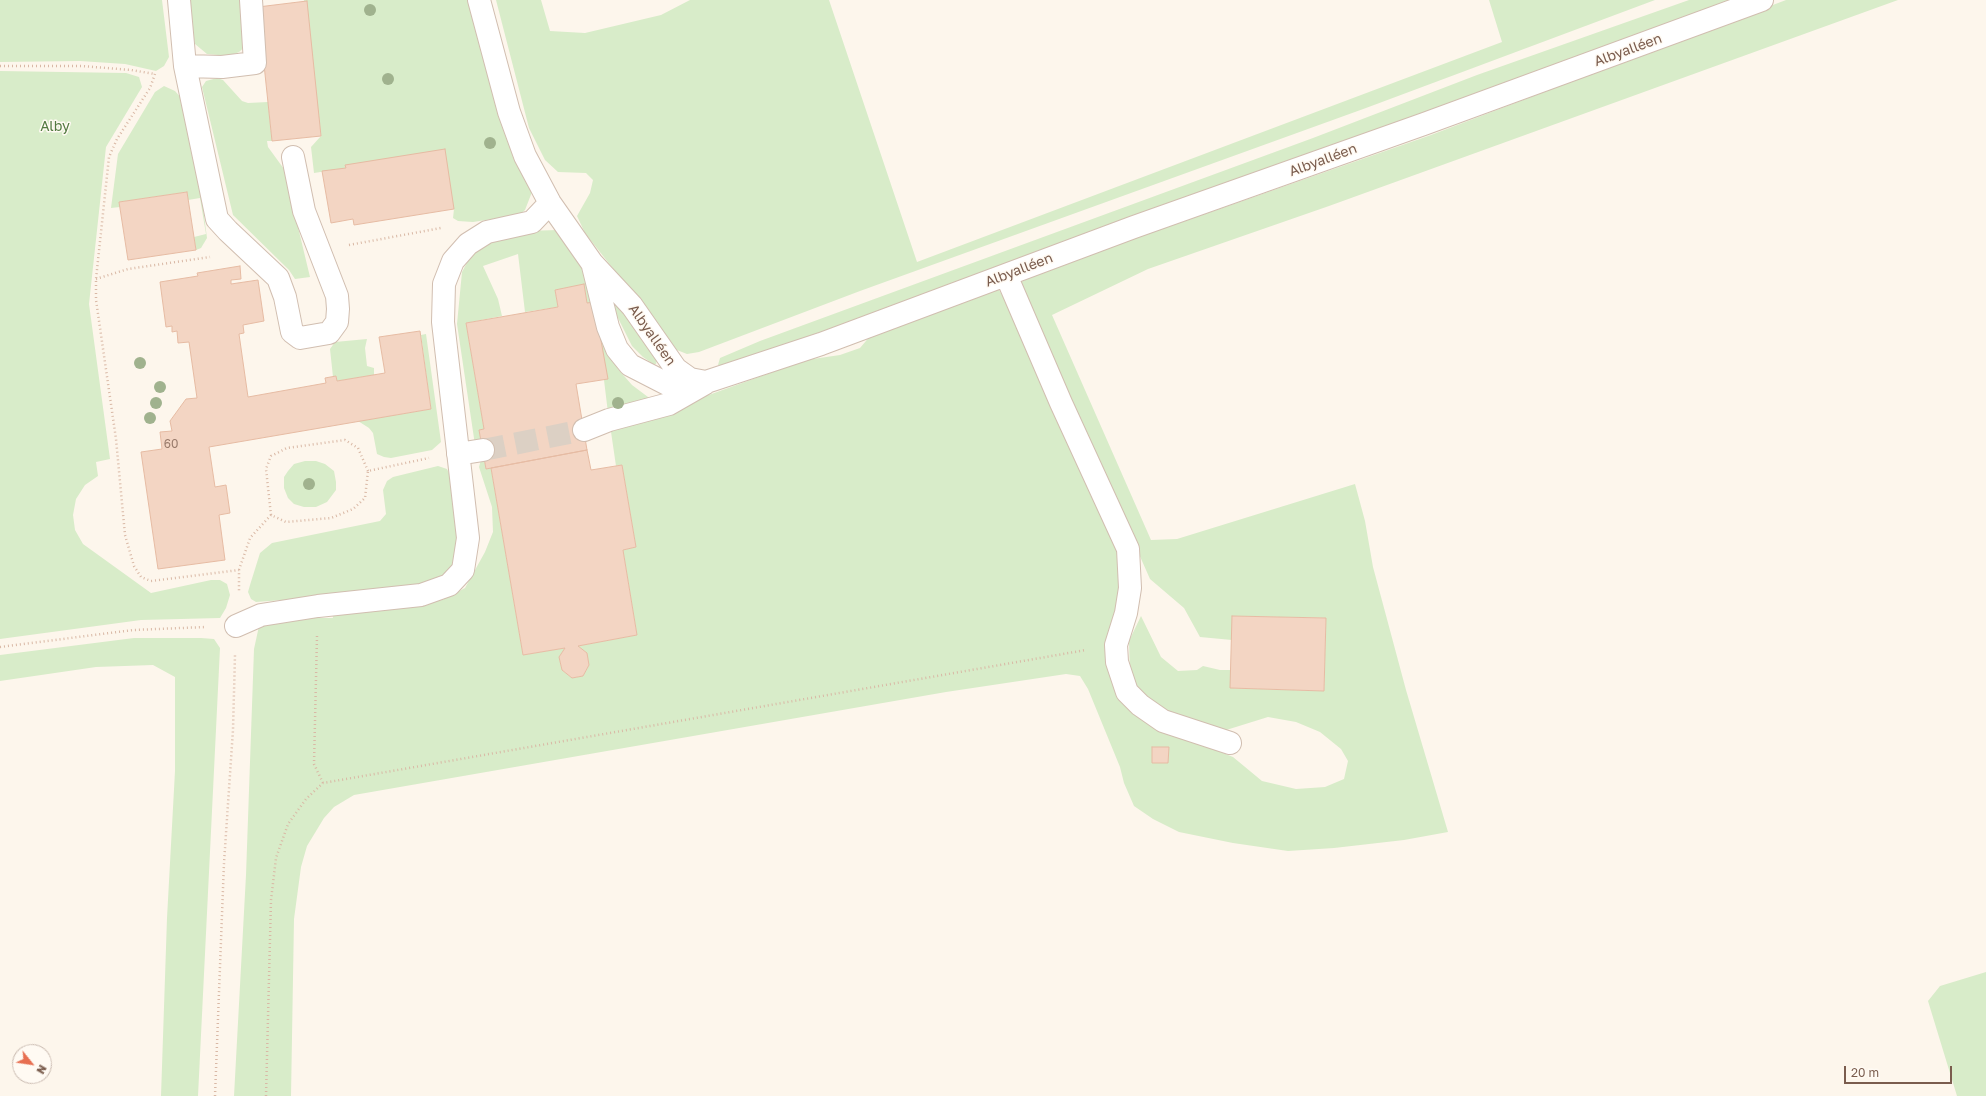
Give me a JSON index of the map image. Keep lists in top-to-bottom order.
{
  "streets": {
    "street": ["Albyalléen"]
  },
  "parks": ["Alby"],
  "house_numbers": ["60"],
  "scale_bar": "20 m",
  "north": "bottom right"
}
